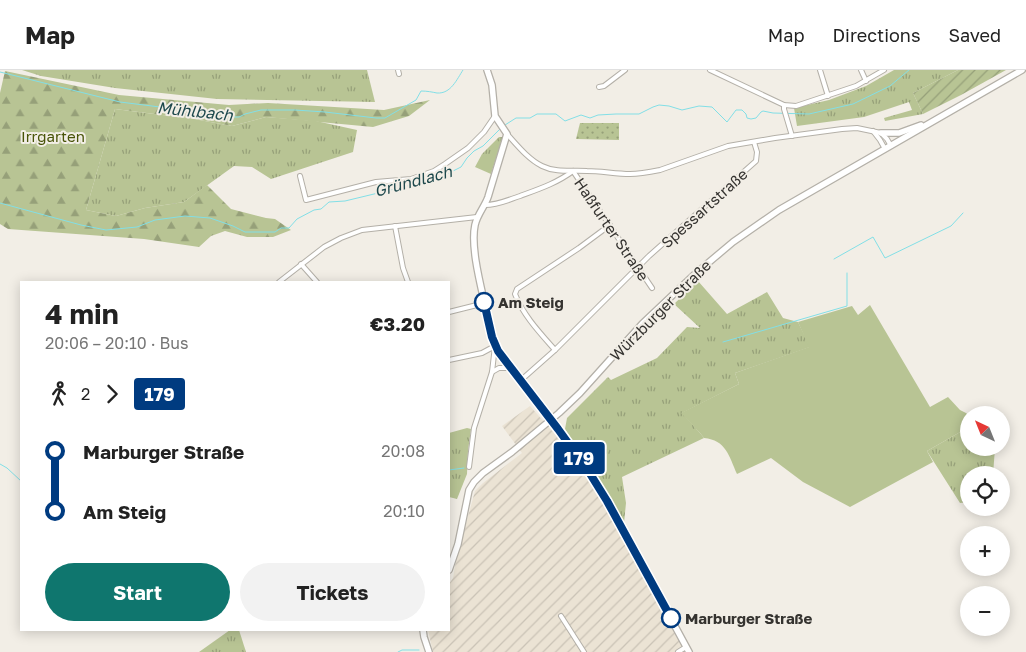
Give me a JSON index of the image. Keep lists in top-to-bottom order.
{
  "streets": {
    "main road": ["Würzburger Straße"],
    "street": ["Spessartstraße", "Haßfurter Straße"]
  },
  "crossings": [
    ["Spessartstraße", "Haßfurter Straße"]
  ],
  "water": ["Mühlbach", "Gründlach"],
  "parks": ["Irrgarten"],
  "places": ["Am Steig", "Marburger Straße"],
  "lines": ["bus line 179"],
  "north": "top left",
  "page": {
    "header": "Map",
    "nav": ["Map", "Directions", "Saved"],
    "on_map": "179",
    "heading": ["4 min", "20:06 – 20:10 · Bus", "€3.20"],
    "legs": ["2", "179"],
    "map_buttons": ["+", "−"],
    "list": [
      {
        "name": "Marburger Straße",
        "value": "20:08"
      },
      {
        "name": "Am Steig",
        "value": "20:10"
      }
    ],
    "buttons": ["Start", "Tickets"]
  }
}
